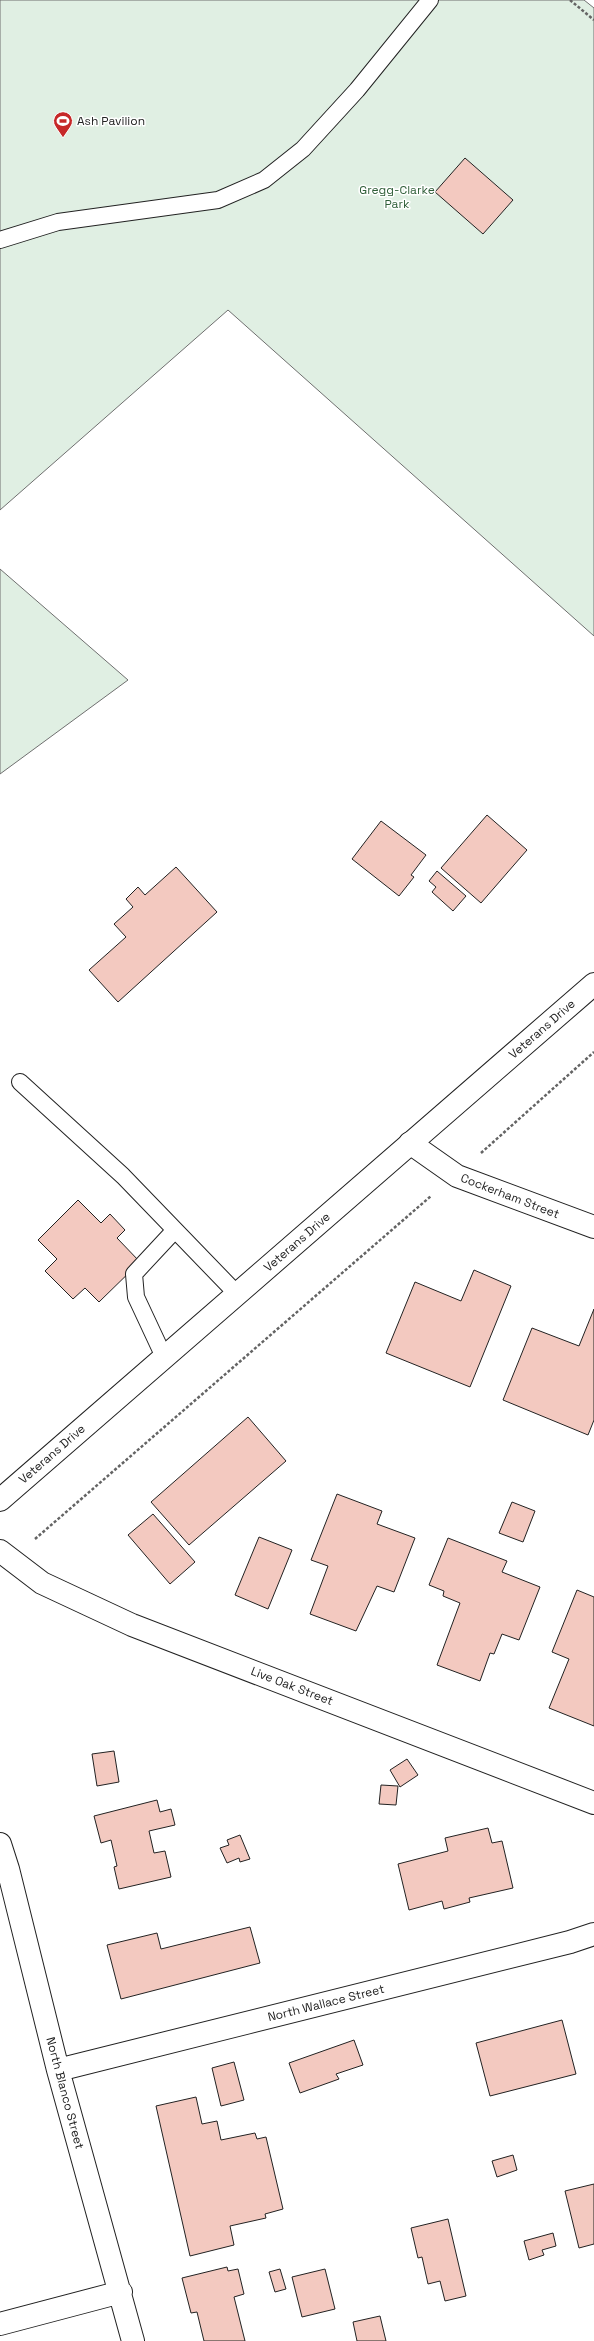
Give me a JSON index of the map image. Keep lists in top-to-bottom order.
{
  "streets": {
    "street": [
      "Veterans Drive",
      "Cockerham Street",
      "Live Oak Street",
      "North Wallace Street",
      "North Blanco Street"
    ]
  },
  "crossings": [
    ["Veterans Drive", "Cockerham Street"],
    ["North Wallace Street", "North Blanco Street"]
  ],
  "parks": ["Gregg-Clarke Park"],
  "places": {
    "sports": ["Ash Pavilion"]
  }
}
